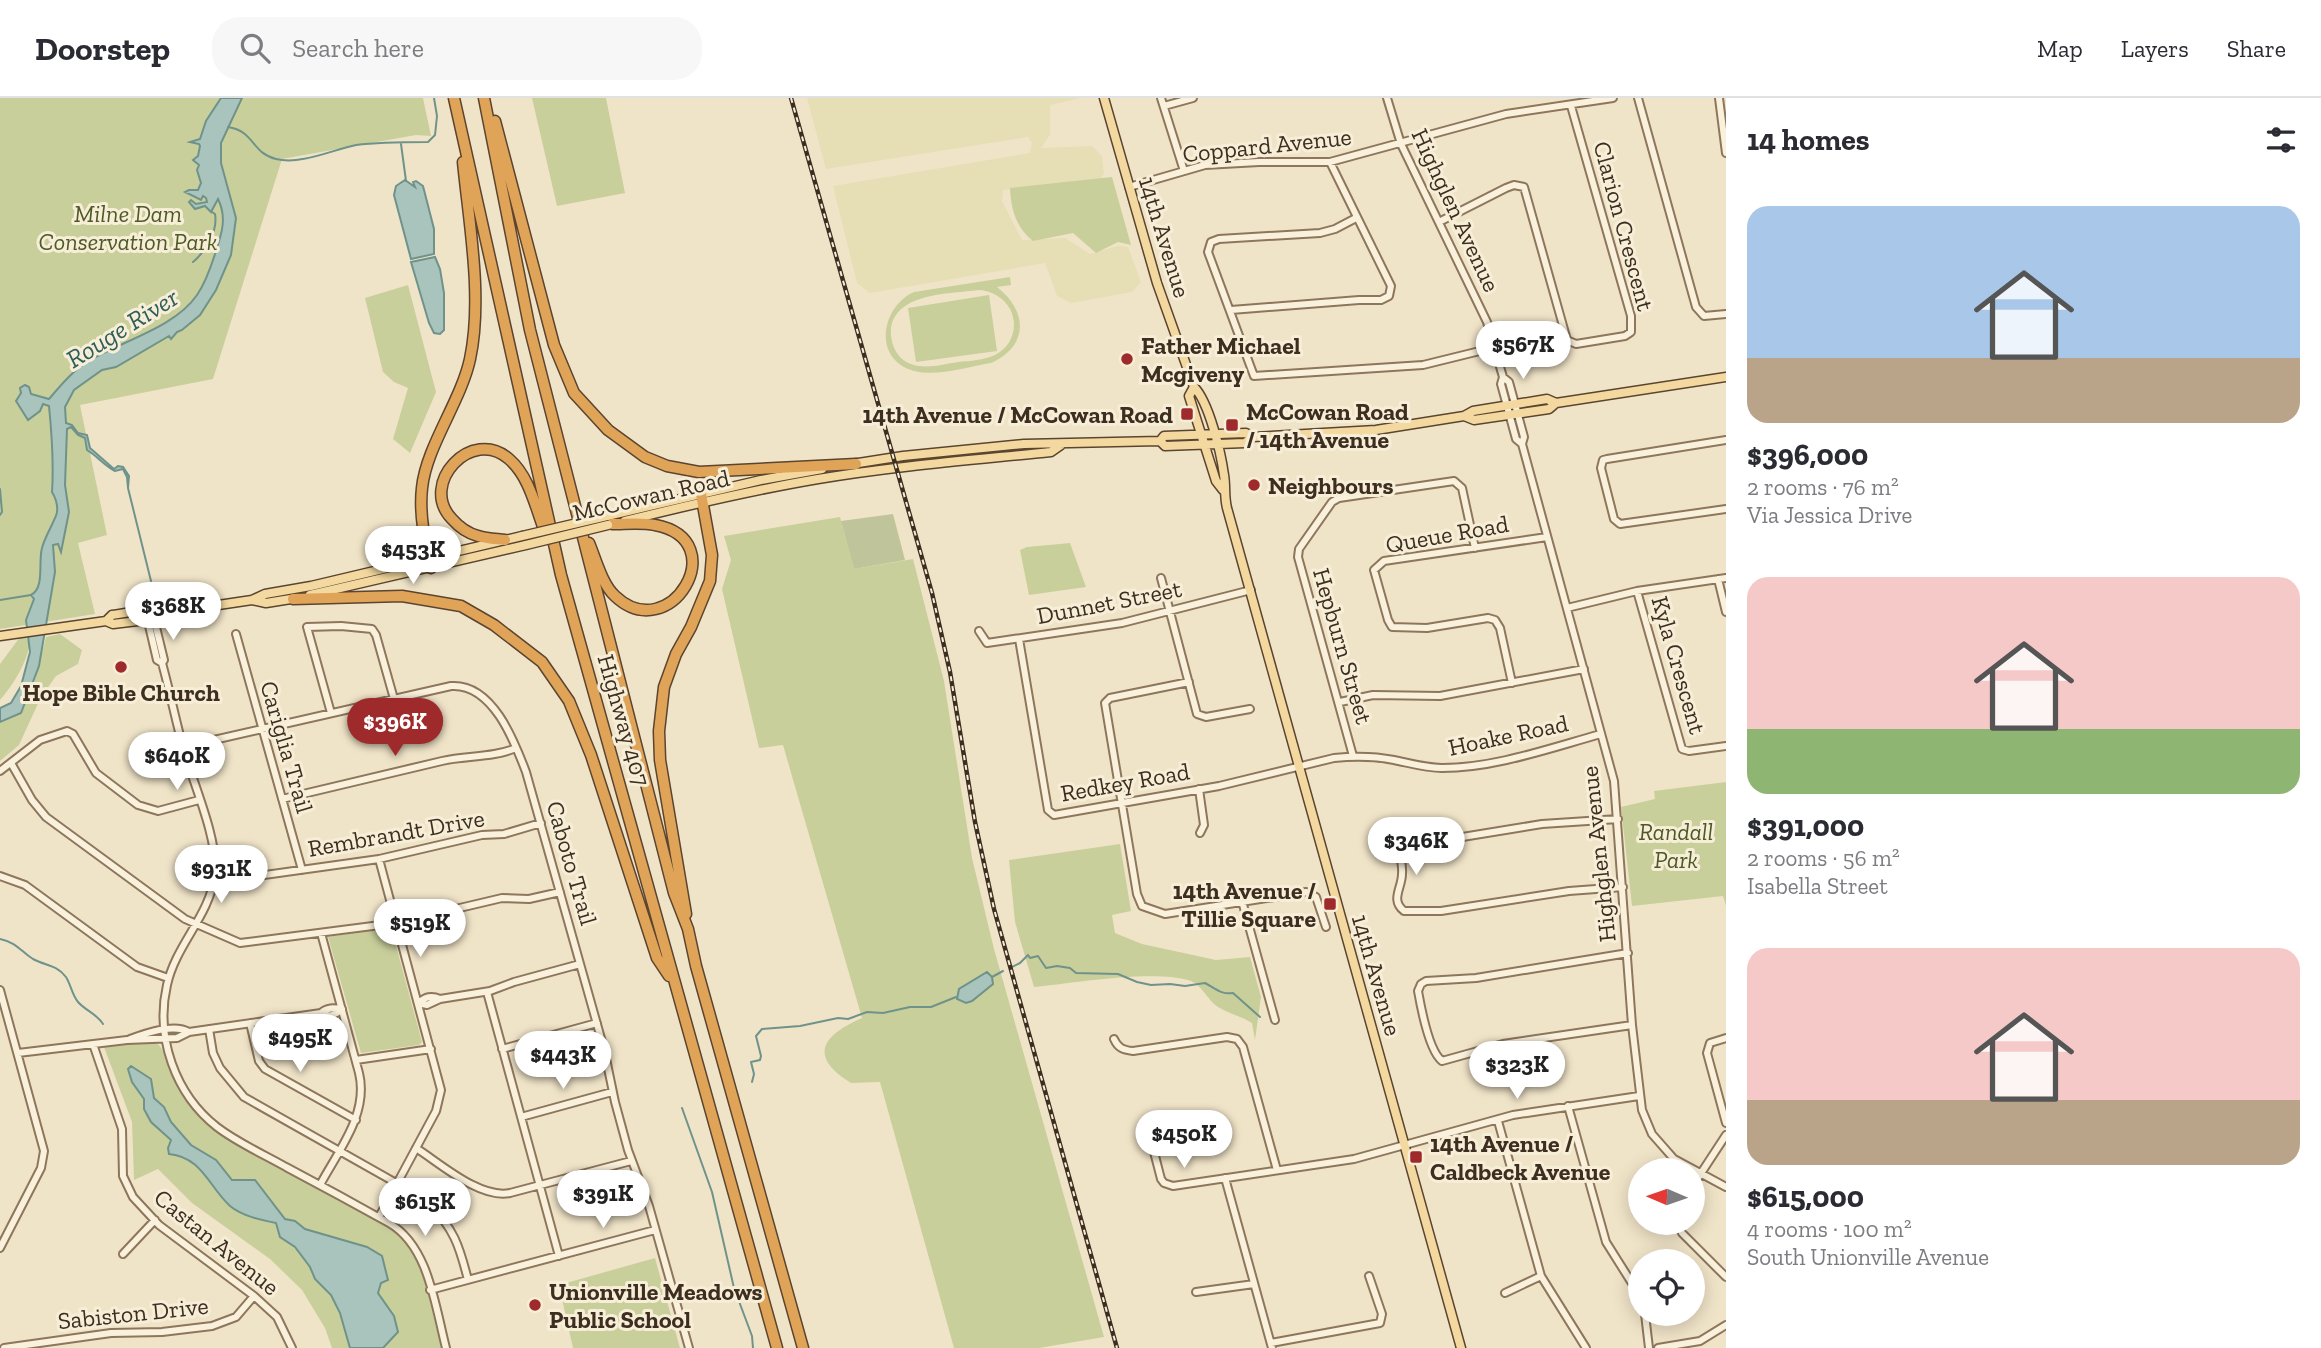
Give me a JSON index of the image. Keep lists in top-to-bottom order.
{
  "streets": {
    "highway": ["Highway 407"],
    "main road": ["14th Avenue", "McCowan Road"],
    "street": [
      "Coppard Avenue",
      "Highglen Avenue",
      "Clarion Crescent",
      "Queue Road",
      "Dunnet Street",
      "Hepburn Street",
      "Kyla Crescent",
      "Hoake Road",
      "Cariglia Trail",
      "Redkey Road",
      "Rembrandt Drive",
      "Caboto Trail",
      "Castan Avenue",
      "Sabiston Drive"
    ]
  },
  "crossings": [
    ["Coppard Avenue", "Highglen Avenue"],
    ["Coppard Avenue", "Clarion Crescent"],
    ["Coppard Avenue", "14th Avenue"],
    ["Highglen Avenue", "Clarion Crescent"],
    ["Highglen Avenue", "McCowan Road"],
    ["Highglen Avenue", "Queue Road"],
    ["Highglen Avenue", "Hoake Road"],
    ["14th Avenue", "McCowan Road"],
    ["14th Avenue", "Dunnet Street"],
    ["14th Avenue", "Hoake Road"],
    ["14th Avenue", "Redkey Road"],
    ["Queue Road", "Hepburn Street"],
    ["Dunnet Street", "Redkey Road"],
    ["Hepburn Street", "Hoake Road"],
    ["Hoake Road", "Redkey Road"],
    ["Cariglia Trail", "Rembrandt Drive"],
    ["Cariglia Trail", "Caboto Trail"],
    ["Rembrandt Drive", "Caboto Trail"],
    ["Castan Avenue", "Sabiston Drive"]
  ],
  "water": ["Rouge River"],
  "parks": ["Milne Dam Conservation Park", "Randall Park"],
  "places": {
    "other": [
      "Father Michael Mcgiveny",
      "Neighbours",
      "Hope Bible Church",
      "Unionville Meadows Public School"
    ],
    "transit": [
      "14th Avenue / McCowan Road",
      "McCowan Road / 14th Avenue",
      "14th Avenue / Tillie Square",
      "14th Avenue / Caldbeck Avenue"
    ]
  },
  "north": "left",
  "page": {
    "header": "Doorstep",
    "search": "Search here",
    "nav": ["Map", "Layers", "Share"],
    "heading": "14 homes",
    "list": [
      {
        "name": "$396,000",
        "note": "2 rooms · 76 m² · Via Jessica Drive"
      },
      {
        "name": "$391,000",
        "note": "2 rooms · 56 m² · Isabella Street"
      },
      {
        "name": "$615,000",
        "note": "4 rooms · 100 m² · South Unionville Avenue"
      }
    ],
    "price": [
      "$567K",
      "$453K",
      "$368K",
      "$396K",
      "$640K",
      "$346K",
      "$931K",
      "$519K",
      "$495K",
      "$443K",
      "$323K",
      "$450K",
      "$391K",
      "$615K"
    ]
  }
}
